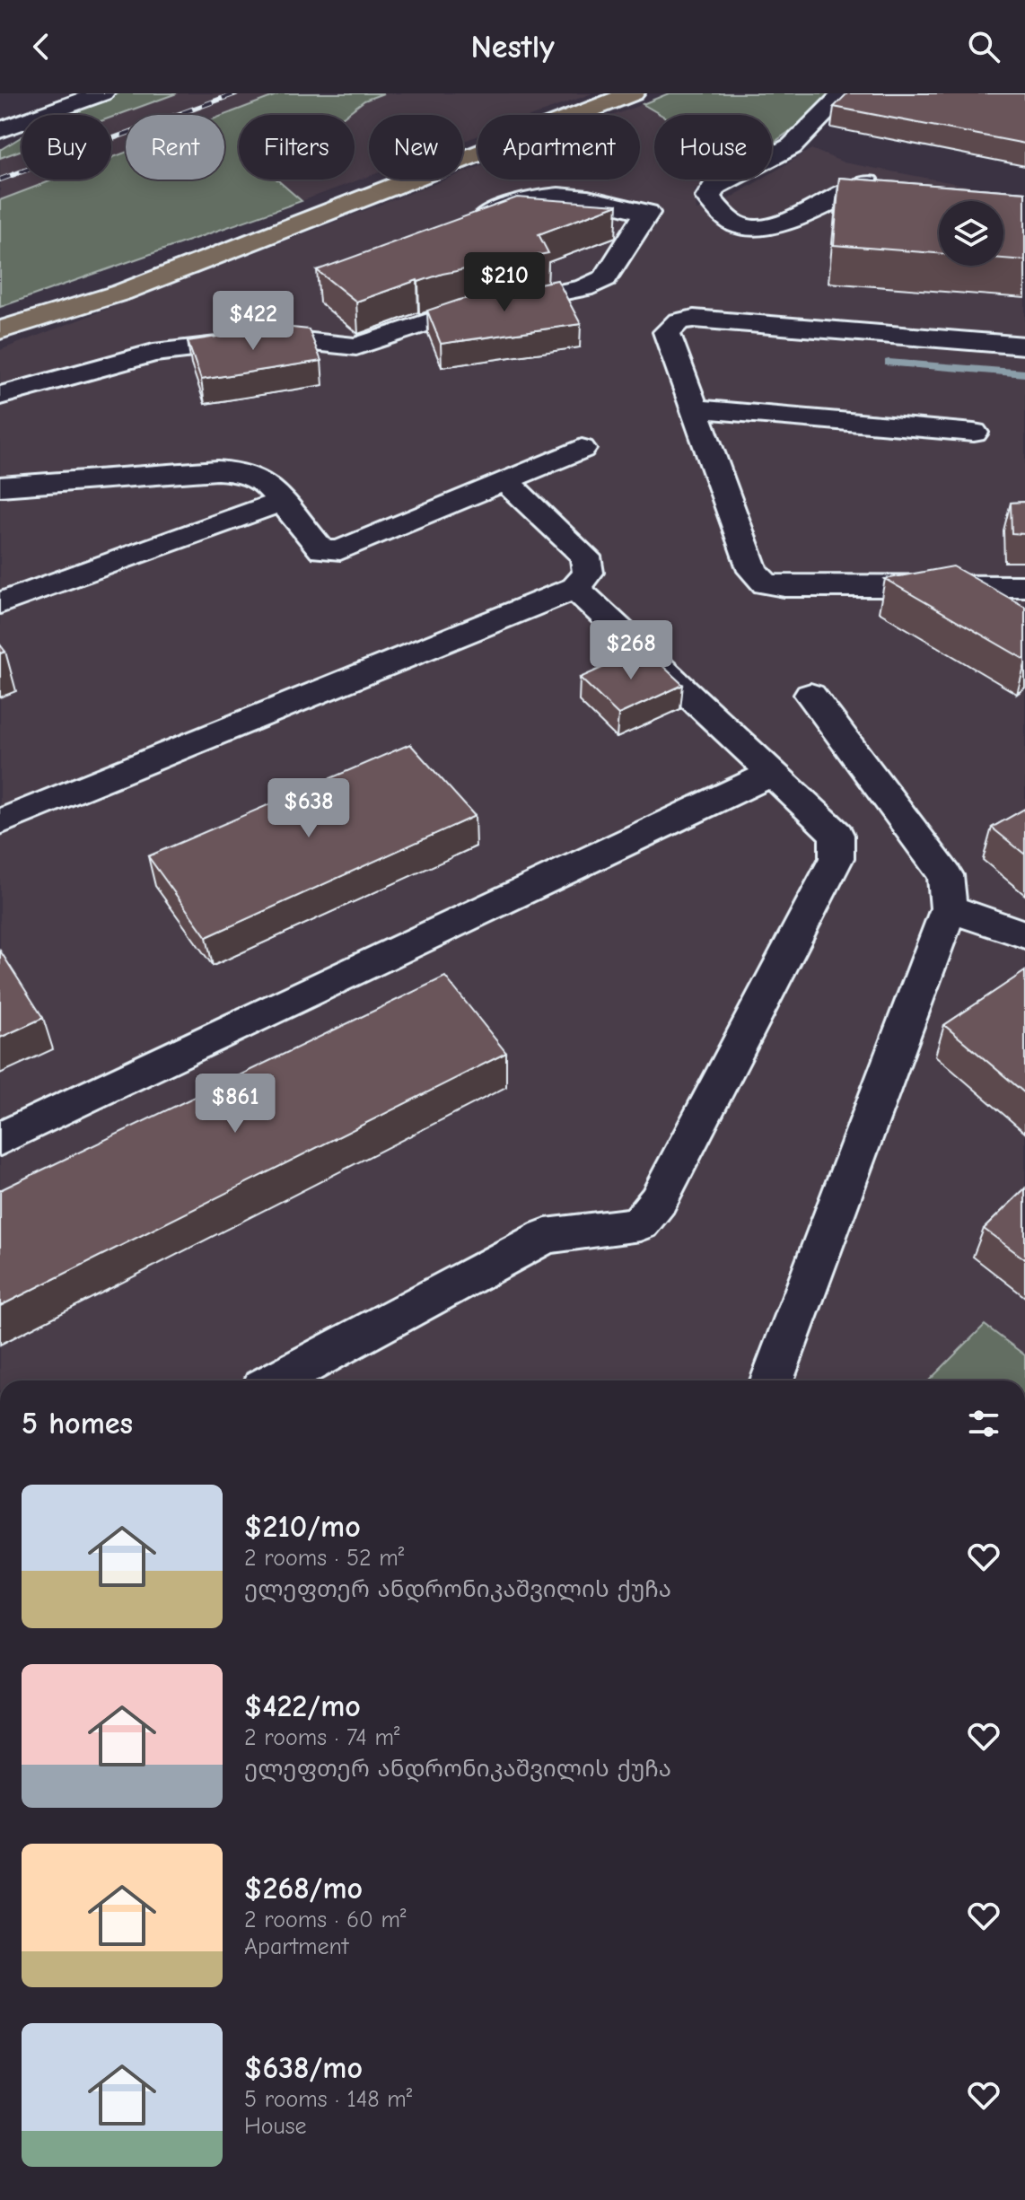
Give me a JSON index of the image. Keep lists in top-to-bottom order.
{
  "page": {
    "header": "Nestly",
    "chip": [
      "Buy",
      "Rent",
      "Filters",
      "New",
      "Apartment",
      "House"
    ],
    "price": [
      "$210",
      "$422",
      "$268",
      "$638",
      "$861"
    ],
    "heading": "5 homes",
    "list": [
      {
        "name": "$210/mo",
        "note": "2 rooms · 52 m² · ელეფთერ ანდრონიკაშვილის ქუჩა"
      },
      {
        "name": "$422/mo",
        "note": "2 rooms · 74 m² · ელეფთერ ანდრონიკაშვილის ქუჩა"
      },
      {
        "name": "$268/mo",
        "note": "2 rooms · 60 m² · Apartment"
      },
      {
        "name": "$638/mo",
        "note": "5 rooms · 148 m² · House"
      }
    ]
  }
}
